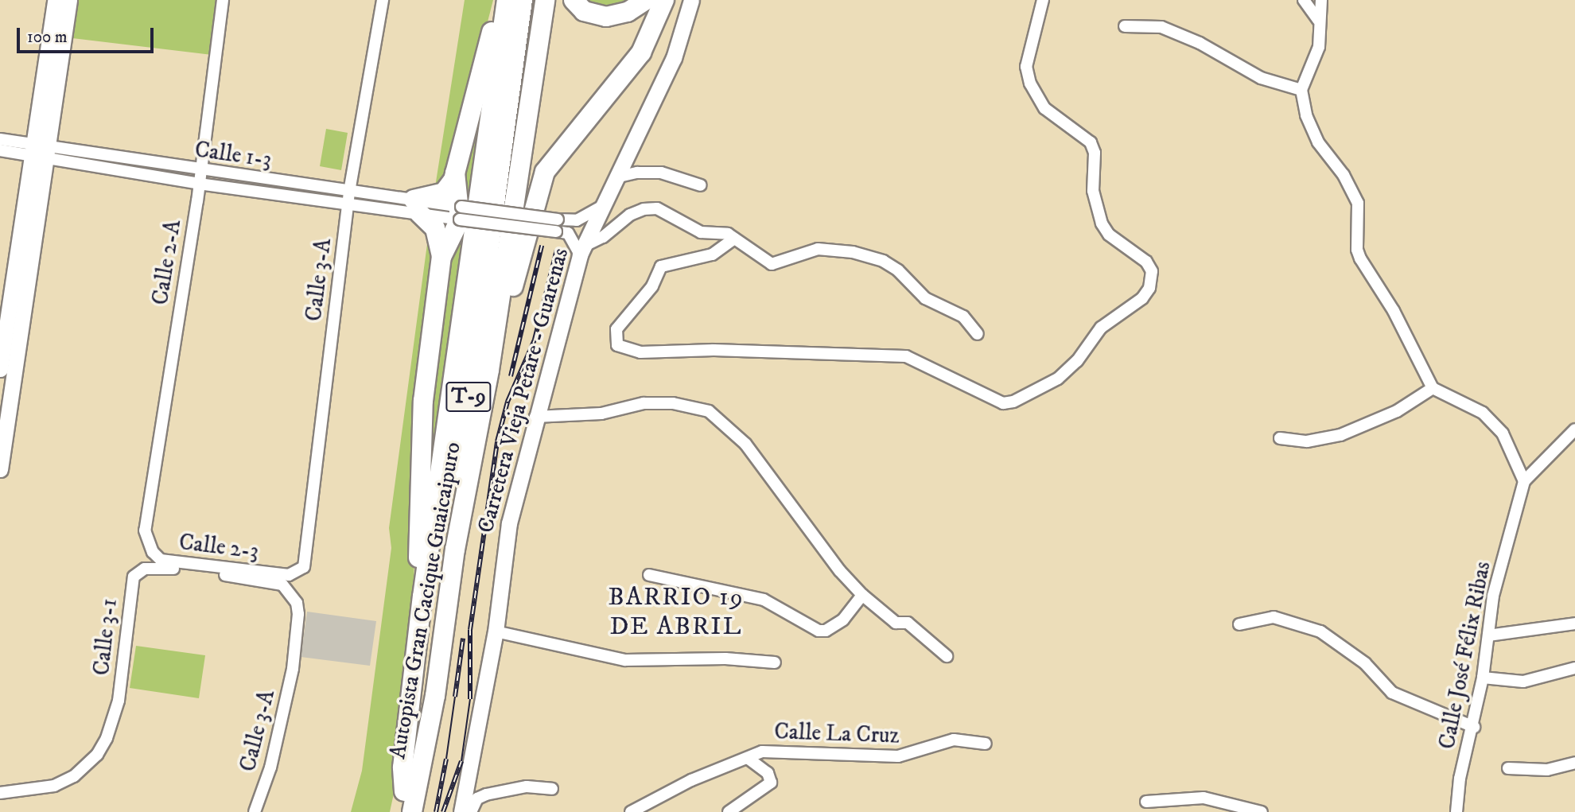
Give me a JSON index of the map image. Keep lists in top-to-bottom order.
{
  "streets": {
    "highway": ["T-9", "Autopista Gran Cacique Guaicaipuro"],
    "street": [
      "Calle 1-3",
      "Calle 2-A",
      "Calle 3-A",
      "Carretera Vieja Petare - Guarenas",
      "Calle 2-3",
      "Calle 3-1",
      "Calle José Félix Ribas",
      "Calle La Cruz"
    ]
  },
  "crossings": [
    ["Calle 1-3", "Calle 2-A"],
    ["Calle 1-3", "Calle 3-A"],
    ["Calle 2-A", "Calle 2-3"],
    ["Calle 3-A", "Calle 2-3"],
    ["Calle 3-A", "Calle 3-1"]
  ],
  "districts": ["BARRIO 19 DE ABRIL"],
  "scale_bar": "100 m"
}
